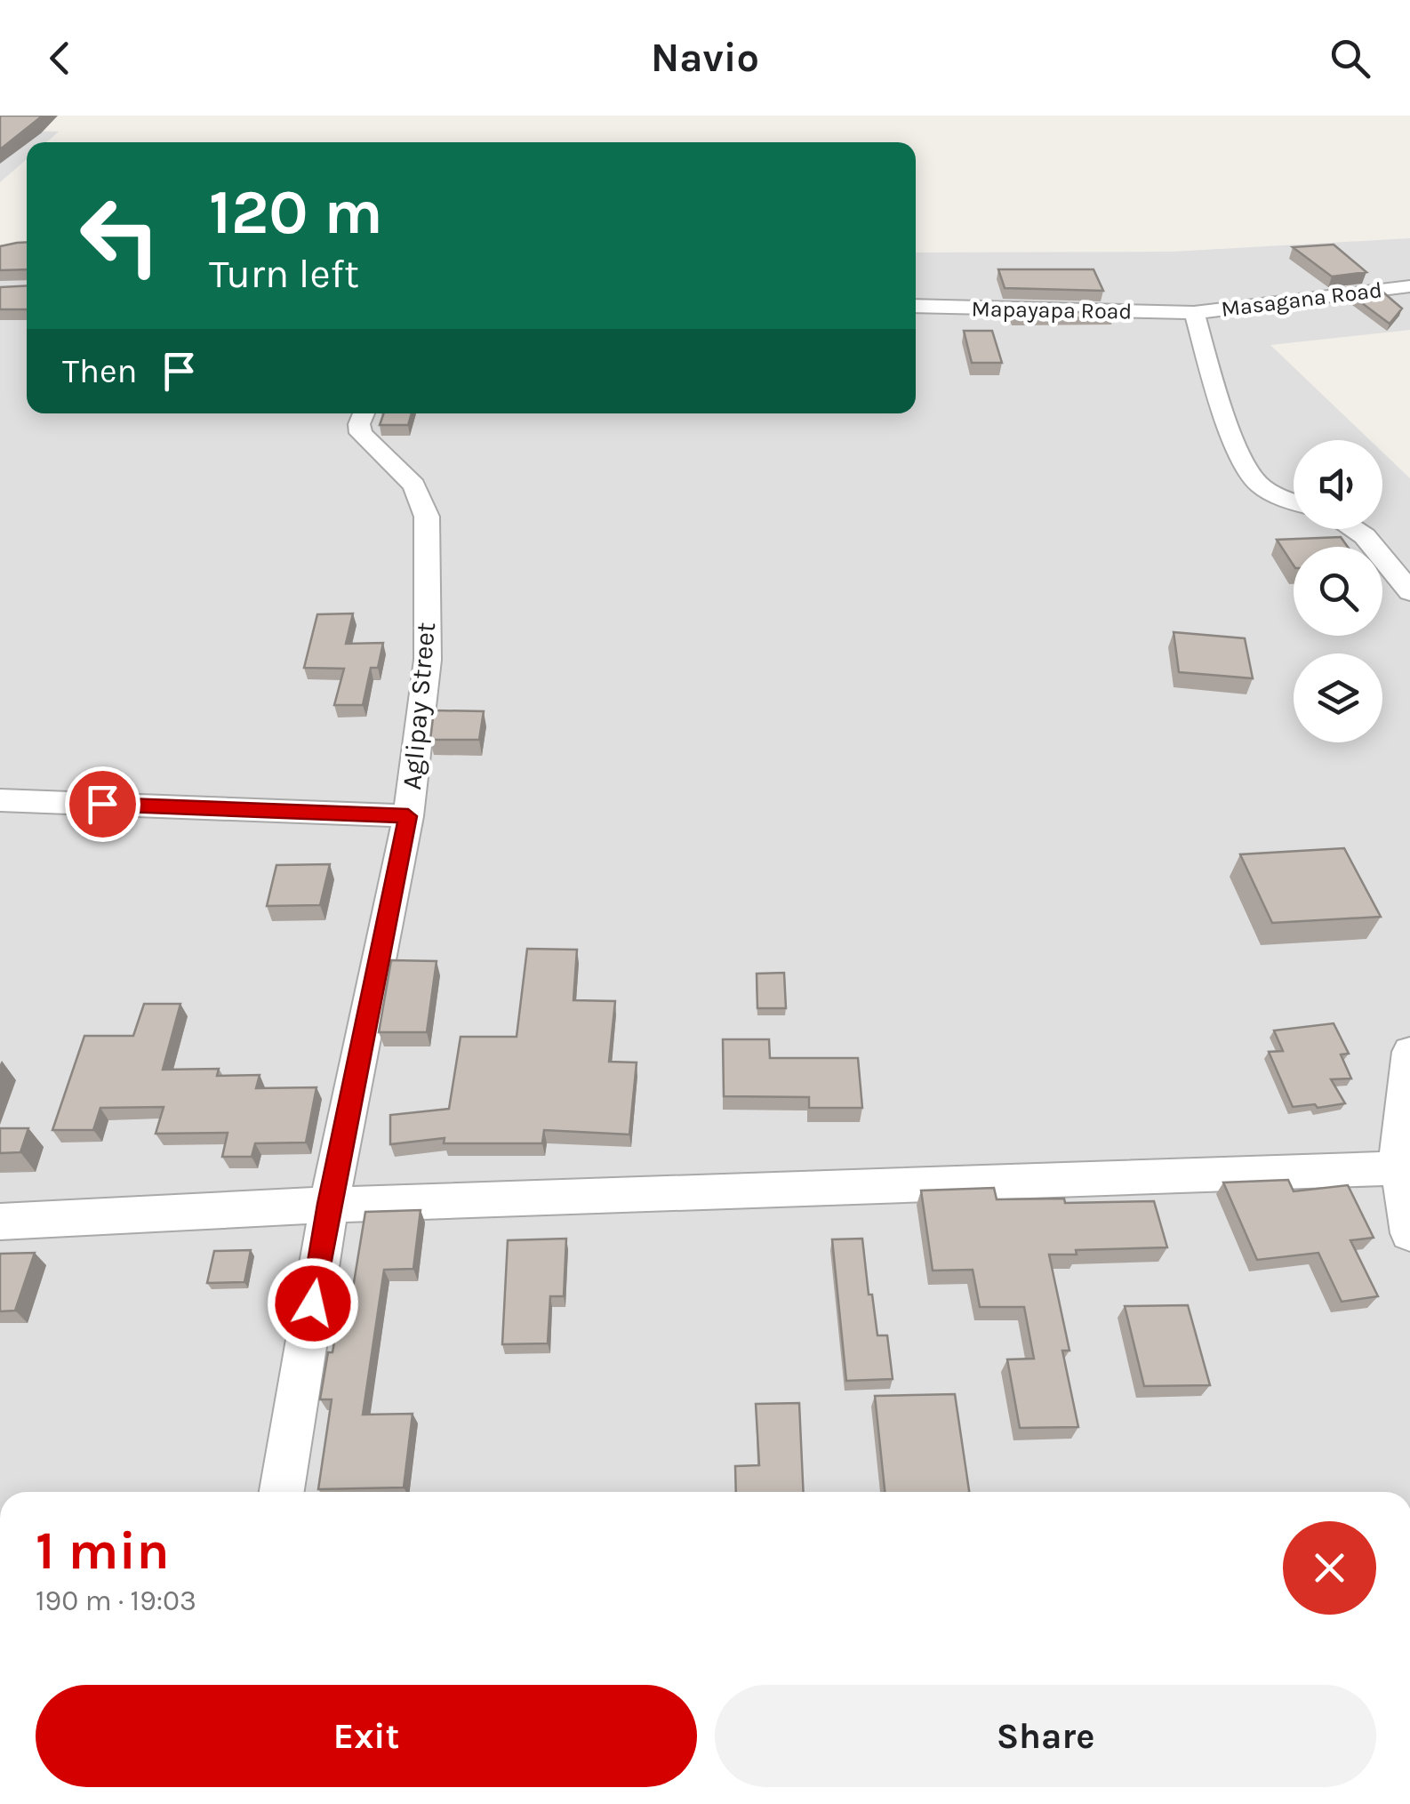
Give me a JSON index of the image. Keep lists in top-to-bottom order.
{
  "streets": {
    "street": ["Masagana Road", "Mapayapa Road", "Aglipay Street"]
  },
  "crossings": [
    ["Masagana Road", "Mapayapa Road"]
  ],
  "page": {
    "header": "Navio",
    "turn": ["120 m", "Turn left"],
    "then": "Then",
    "heading": ["1 min", "190 m · 19:03"],
    "buttons": ["Exit", "Share"]
  }
}
